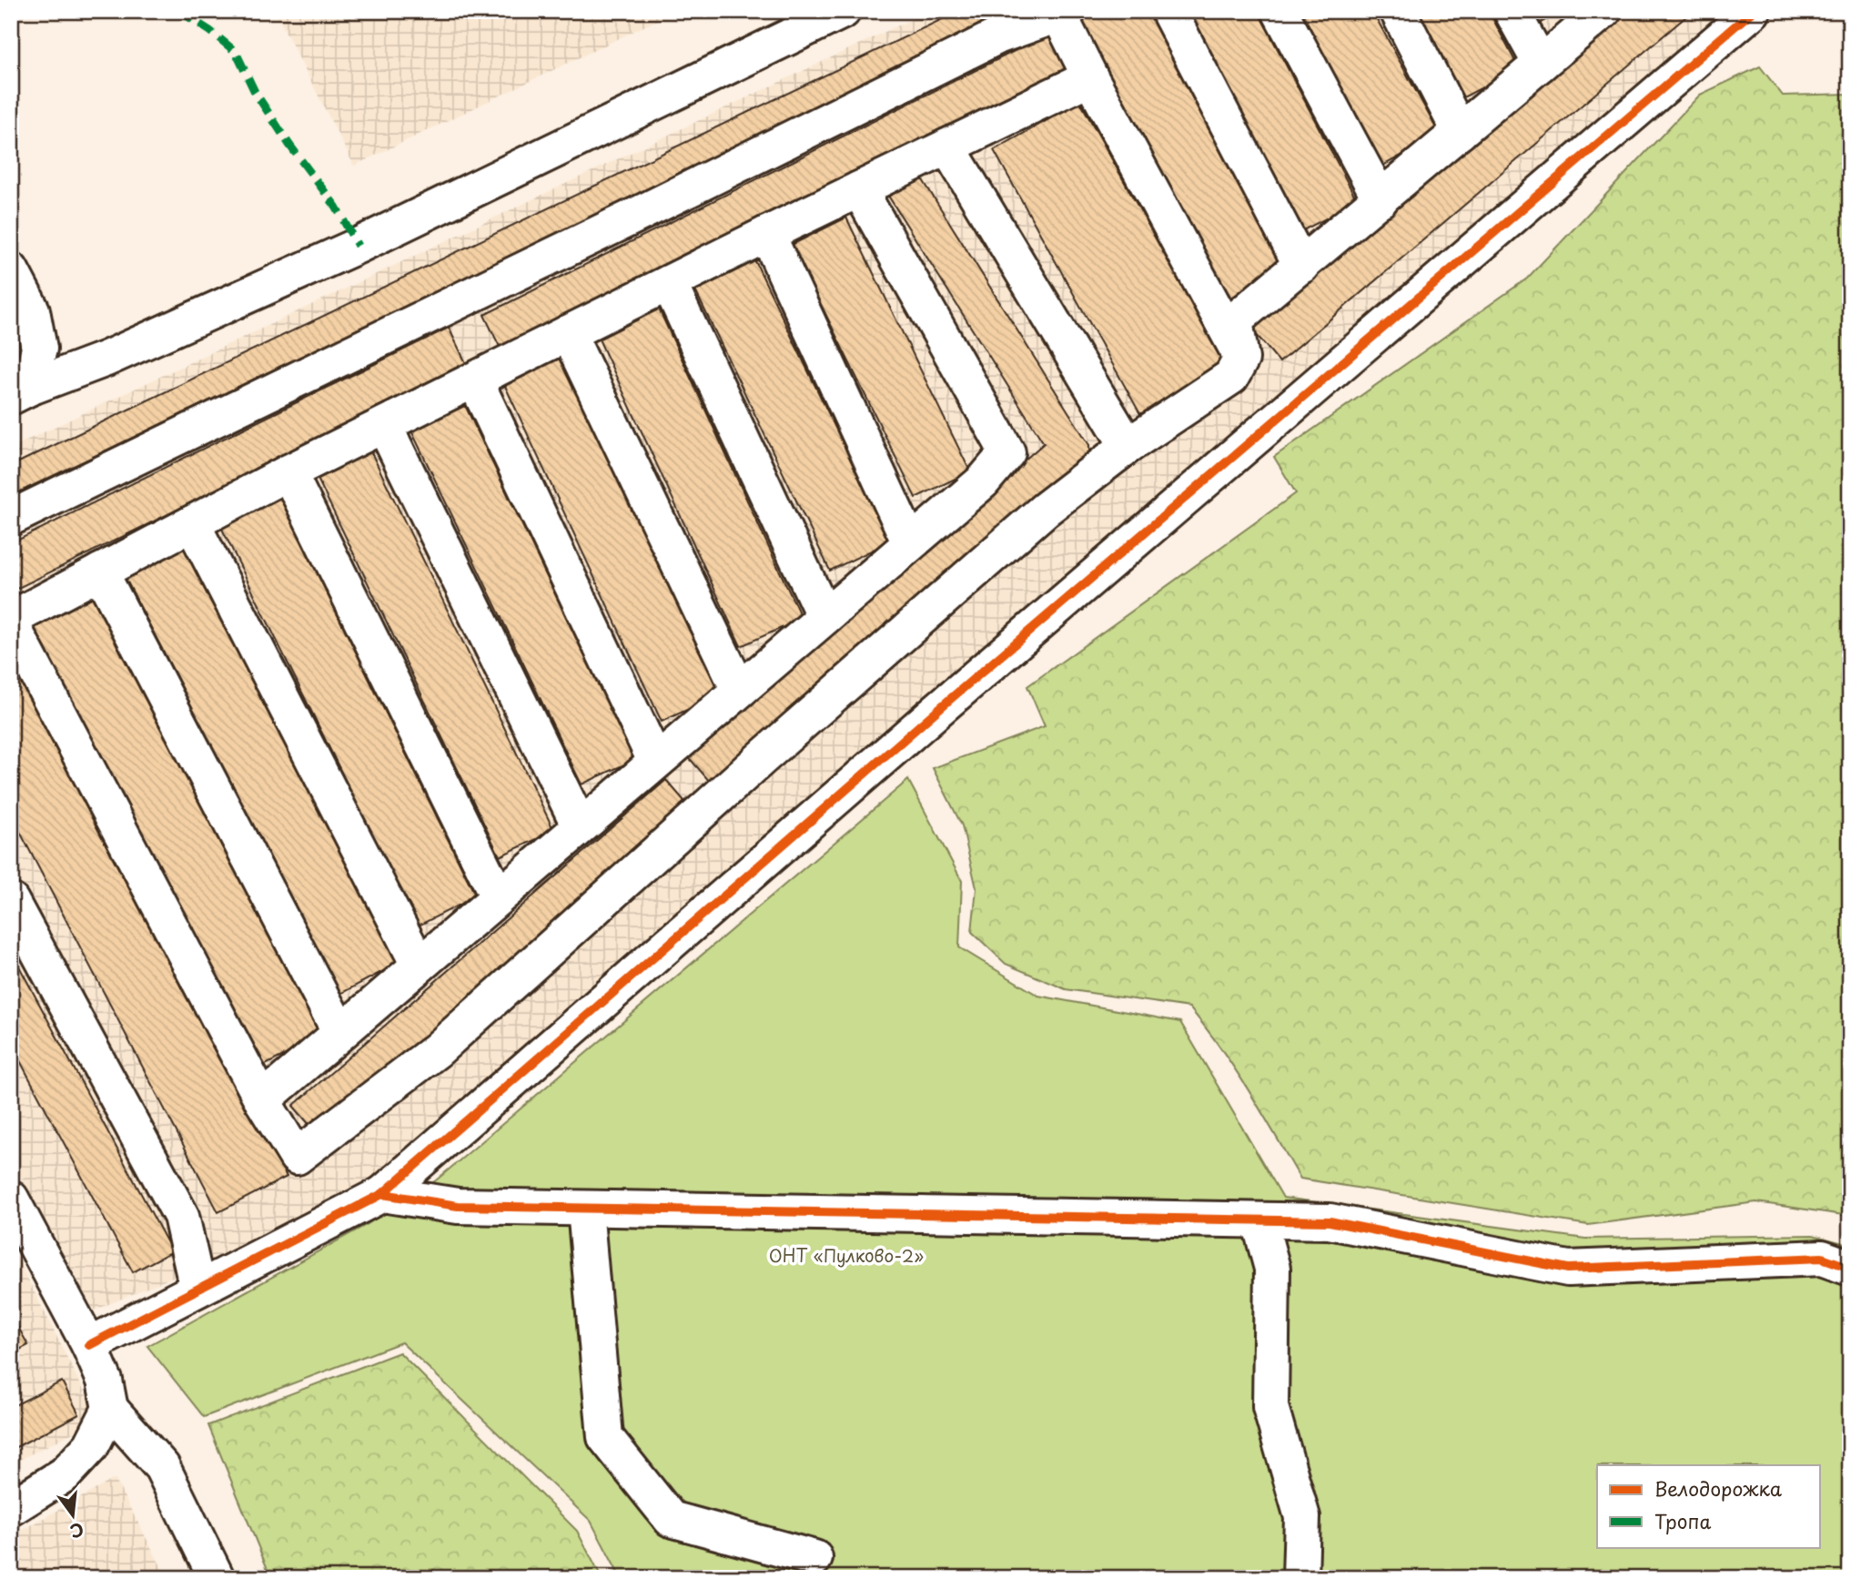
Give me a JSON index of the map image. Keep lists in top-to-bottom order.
{
  "parks": ["ОНТ «Пулково-2»"],
  "legend": ["Велодорожка", "Тропа"],
  "north": "bottom"
}
